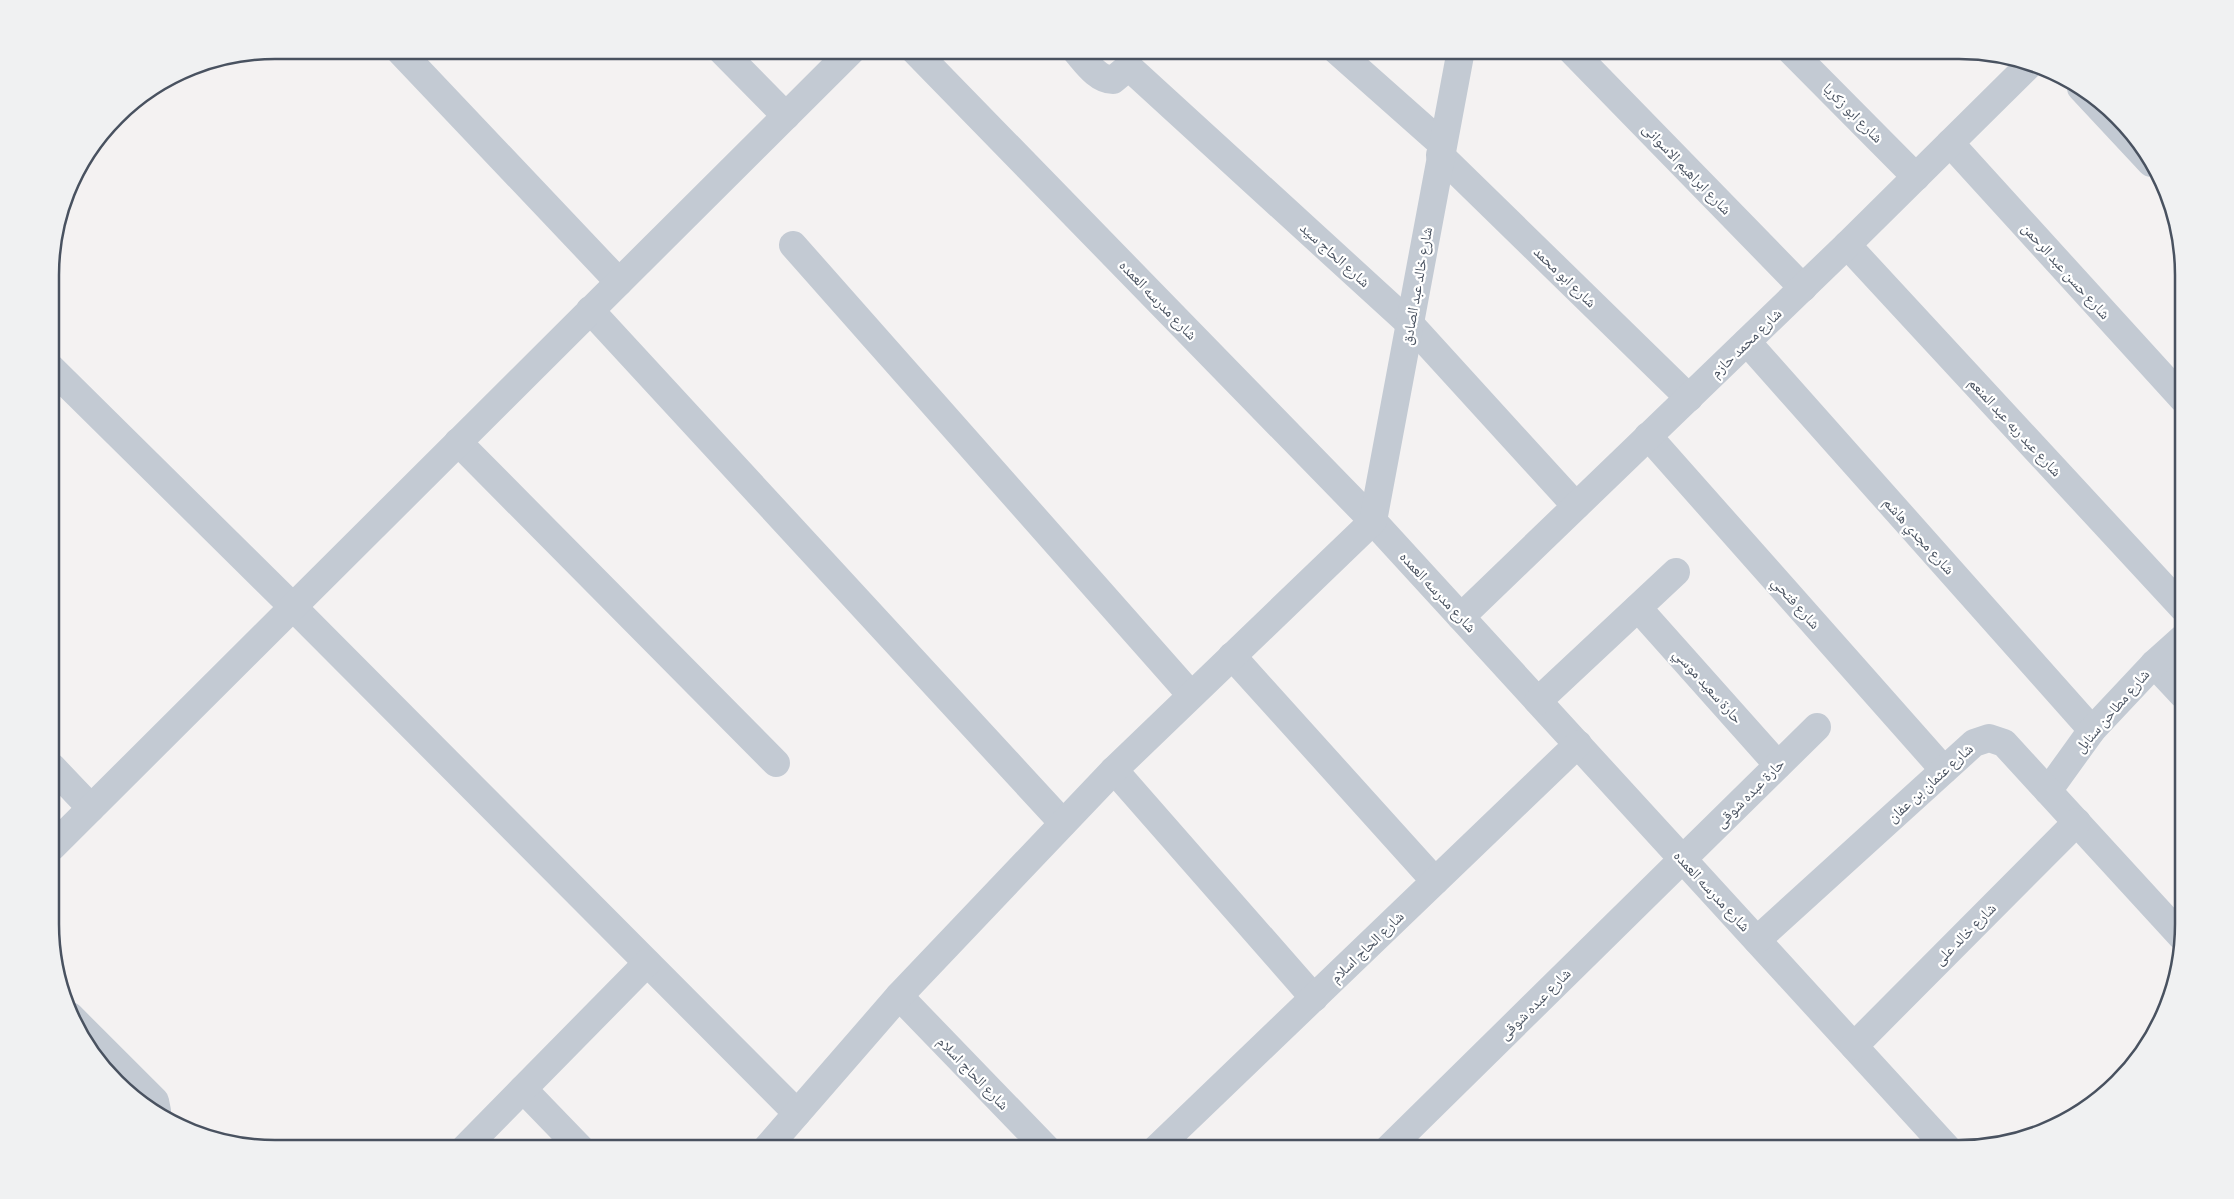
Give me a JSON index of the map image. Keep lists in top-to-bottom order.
{
  "streets": {
    "street": [
      "شارع ابو زكريا",
      "شارع ابراهيم الاسوانى",
      "شارع الحاج سيد",
      "شارع حسن عبد الرحمن",
      "شارع ابو محمد",
      "شارع خالد عبد الصادق",
      "شارع مدرسه العمده",
      "شارع محمد حازم",
      "شارع عبد ربه عبد المنعم",
      "شارع مجدي هاشم",
      "شارع فتحي",
      "حارة سعيد موسي",
      "شارع مطاحن سنابل",
      "شارع عثمان بن عفان",
      "حارة عبده شوقى",
      "شارع خالد على",
      "شارع الحاج اسلام",
      "شارع عبده شوقى"
    ]
  },
  "crossings": [
    ["شارع ابو زكريا", "شارع محمد حازم"],
    ["شارع ابراهيم الاسوانى", "شارع محمد حازم"],
    ["شارع الحاج سيد", "شارع خالد عبد الصادق"],
    ["شارع الحاج سيد", "شارع محمد حازم"],
    ["شارع حسن عبد الرحمن", "شارع محمد حازم"],
    ["شارع ابو محمد", "شارع خالد عبد الصادق"],
    ["شارع ابو محمد", "شارع محمد حازم"],
    ["شارع خالد عبد الصادق", "شارع مدرسه العمده"],
    ["شارع مدرسه العمده", "شارع محمد حازم"],
    ["شارع مدرسه العمده", "شارع عثمان بن عفان"],
    ["شارع مدرسه العمده", "حارة عبده شوقى"],
    ["شارع مدرسه العمده", "شارع خالد على"],
    ["شارع مدرسه العمده", "شارع الحاج اسلام"],
    ["شارع مدرسه العمده", "شارع عبده شوقى"],
    ["شارع محمد حازم", "شارع عبد ربه عبد المنعم"],
    ["شارع محمد حازم", "شارع مجدي هاشم"],
    ["شارع محمد حازم", "شارع فتحي"],
    ["شارع مجدي هاشم", "شارع مطاحن سنابل"],
    ["شارع فتحي", "شارع عثمان بن عفان"],
    ["حارة سعيد موسي", "حارة عبده شوقى"],
    ["شارع مطاحن سنابل", "شارع عثمان بن عفان"],
    ["شارع عثمان بن عفان", "شارع خالد على"],
    ["حارة عبده شوقى", "شارع عبده شوقى"]
  ]
}
